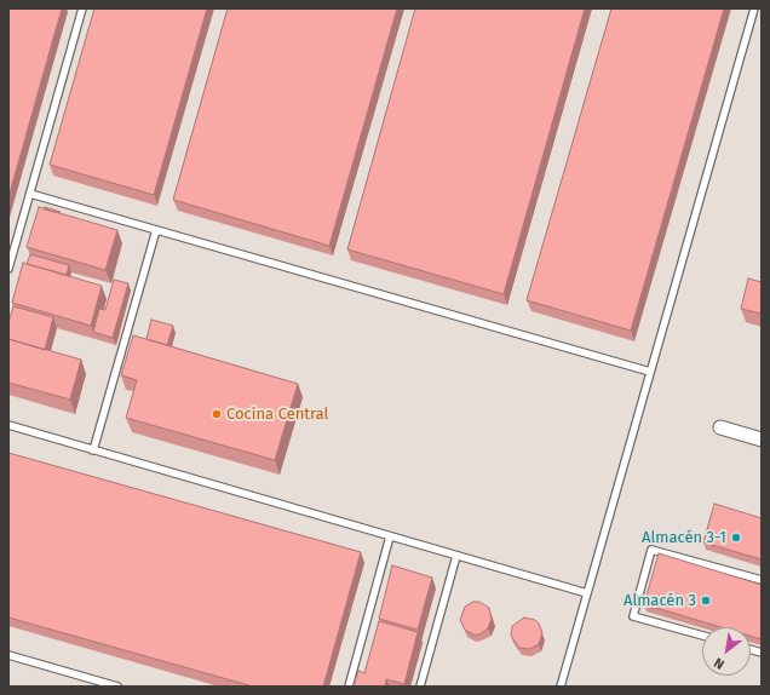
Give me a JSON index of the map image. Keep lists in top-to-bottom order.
{
  "places": ["Cocina Central", "Almacén 3-1", "Almacén 3"],
  "north": "bottom left"
}
